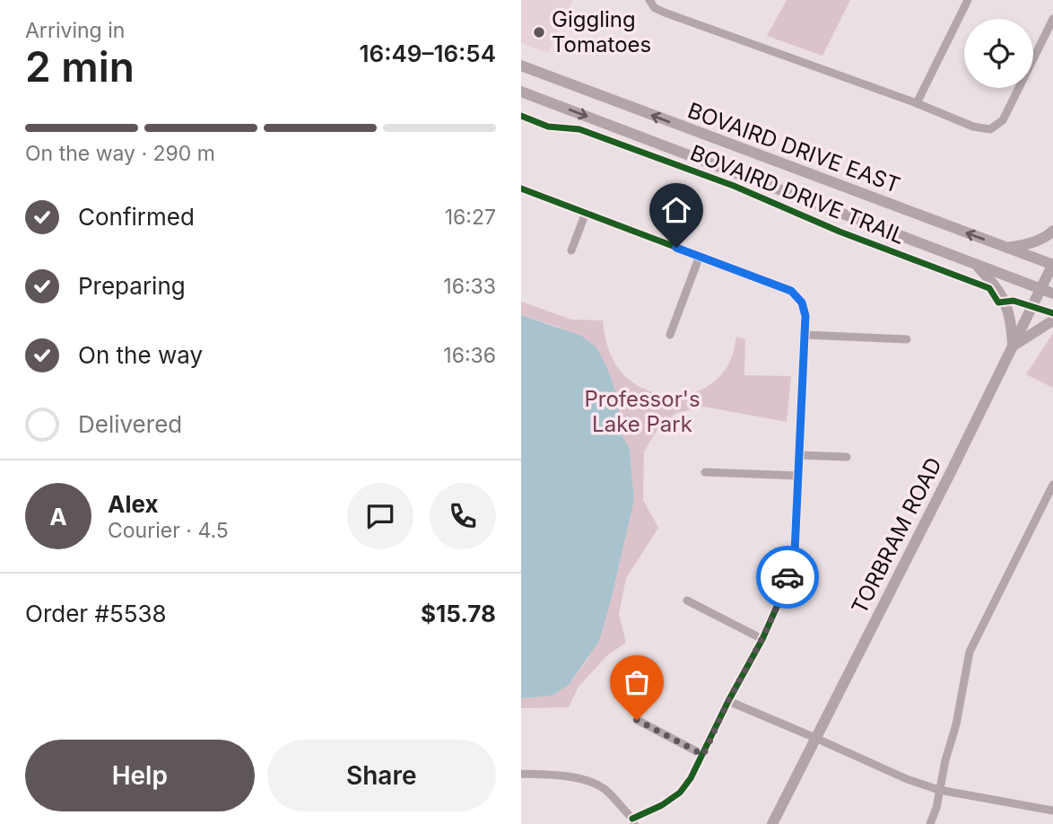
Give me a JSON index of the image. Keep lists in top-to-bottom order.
{
  "streets": {
    "main road": ["BOVAIRD DRIVE EAST", "TORBRAM ROAD"],
    "cycle path": ["BOVAIRD DRIVE TRAIL"]
  },
  "crossings": [
    ["BOVAIRD DRIVE EAST", "TORBRAM ROAD"]
  ],
  "parks": ["Professor's Lake Park"],
  "places": ["Giggling Tomatoes"],
  "page": {
    "heading": ["2 min", "Arriving in", "16:49–16:54"],
    "panel": [
      "Alex",
      "Courier · 4.5",
      "Order #5538",
      "$15.78"
    ],
    "bar": "On the way · 290 m",
    "list": [
      ["Confirmed", "16:27"],
      ["Preparing", "16:33"],
      ["On the way", "16:36"],
      "Delivered"
    ],
    "round": "A",
    "buttons": ["Help", "Share"]
  }
}
